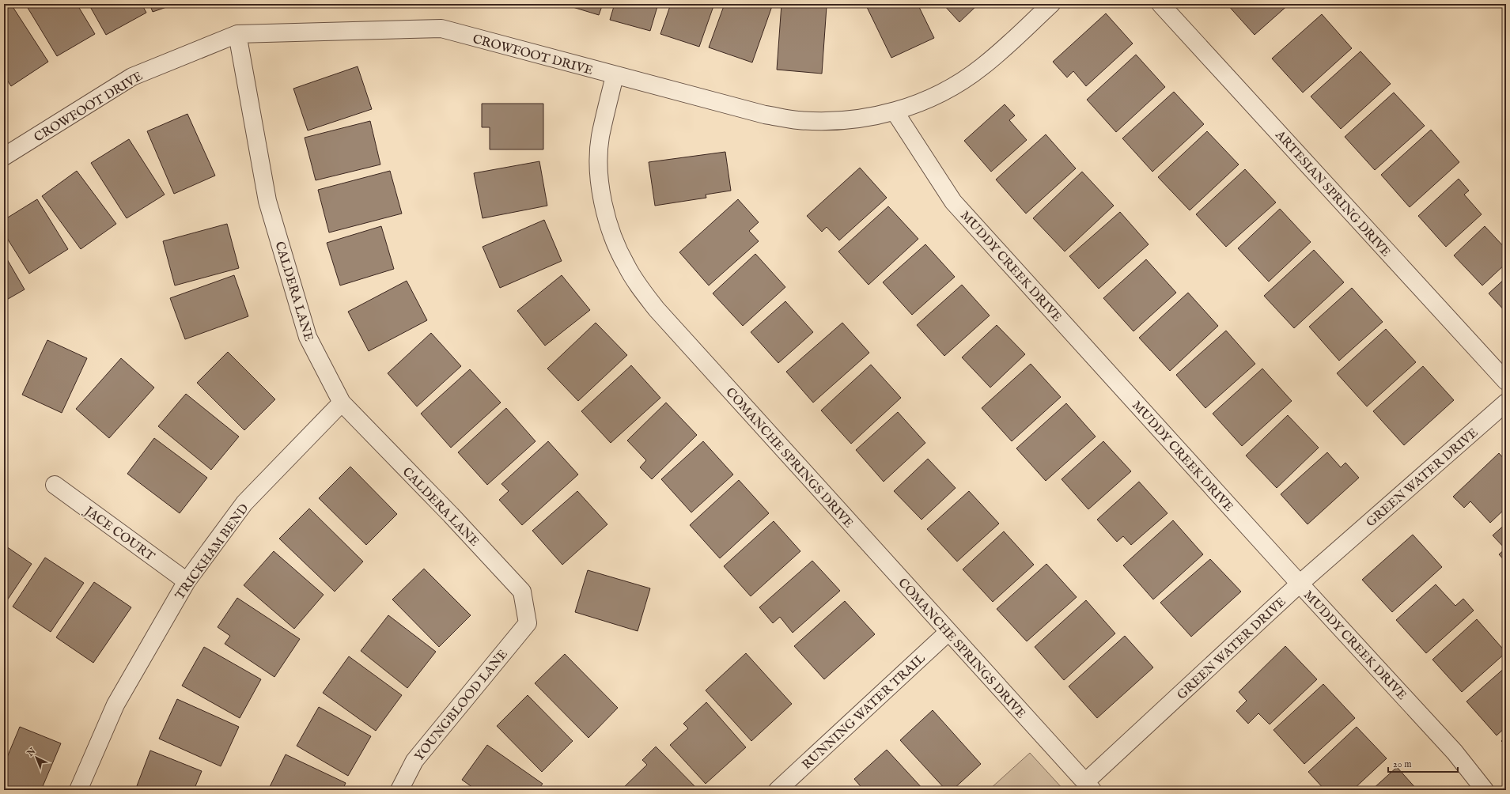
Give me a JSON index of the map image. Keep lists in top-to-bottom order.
{
  "streets": {
    "street": [
      "CROWFOOT DRIVE",
      "ARTESIAN SPRING DRIVE",
      "MUDDY CREEK DRIVE",
      "CALDERA LANE",
      "COMANCHE SPRINGS DRIVE",
      "GREEN WATER DRIVE",
      "JACE COURT",
      "TRICKHAM BEND",
      "YOUNGBLOOD LANE",
      "RUNNING WATER TRAIL"
    ]
  },
  "crossings": [
    ["CROWFOOT DRIVE", "MUDDY CREEK DRIVE"],
    ["CROWFOOT DRIVE", "CALDERA LANE"],
    ["CROWFOOT DRIVE", "COMANCHE SPRINGS DRIVE"],
    ["MUDDY CREEK DRIVE", "GREEN WATER DRIVE"],
    ["CALDERA LANE", "TRICKHAM BEND"],
    ["CALDERA LANE", "YOUNGBLOOD LANE"],
    ["COMANCHE SPRINGS DRIVE", "GREEN WATER DRIVE"],
    ["COMANCHE SPRINGS DRIVE", "RUNNING WATER TRAIL"],
    ["JACE COURT", "TRICKHAM BEND"]
  ],
  "scale_bar": "20 m",
  "north": "top left"
}
